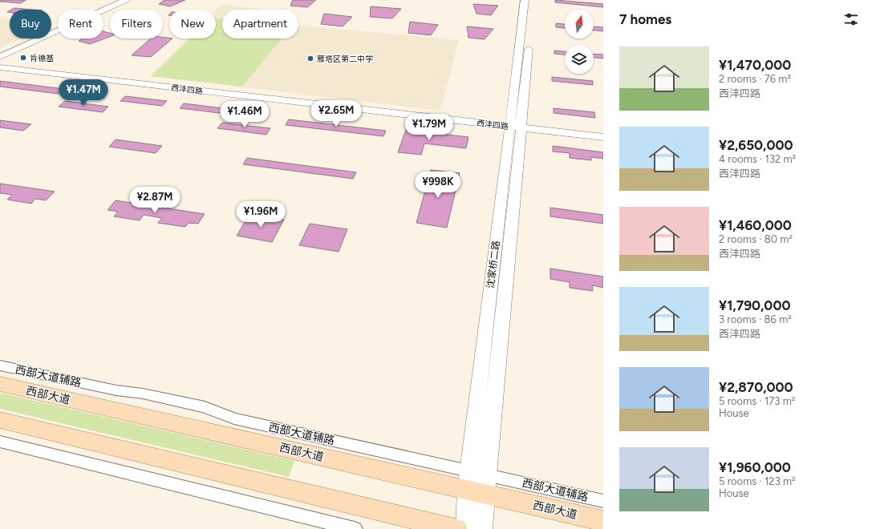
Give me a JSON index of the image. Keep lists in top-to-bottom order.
{
  "streets": {
    "main road": ["西部大道"],
    "street": ["西沣四路", "沈家桥二路", "西部大道辅路"]
  },
  "crossings": [
    ["西沣四路", "沈家桥二路"],
    ["沈家桥二路", "西部大道辅路"],
    ["沈家桥二路", "西部大道"],
    ["西部大道辅路", "西部大道"]
  ],
  "places": ["肯德基", "雁塔区第二中学"],
  "north": "top",
  "page": {
    "heading": "7 homes",
    "chip": [
      "Buy",
      "Rent",
      "Filters",
      "New",
      "Apartment"
    ],
    "list": [
      {
        "name": "¥1,470,000",
        "note": "2 rooms · 76 m² · 西沣四路"
      },
      {
        "name": "¥2,650,000",
        "note": "4 rooms · 132 m² · 西沣四路"
      },
      {
        "name": "¥1,460,000",
        "note": "2 rooms · 80 m² · 西沣四路"
      },
      {
        "name": "¥1,790,000",
        "note": "3 rooms · 86 m² · 西沣四路"
      },
      {
        "name": "¥2,870,000",
        "note": "5 rooms · 173 m² · House"
      },
      {
        "name": "¥1,960,000",
        "note": "5 rooms · 123 m² · House"
      }
    ],
    "price": [
      "¥1.47M",
      "¥2.65M",
      "¥1.46M",
      "¥1.79M",
      "¥998K",
      "¥2.87M",
      "¥1.96M"
    ]
  }
}
